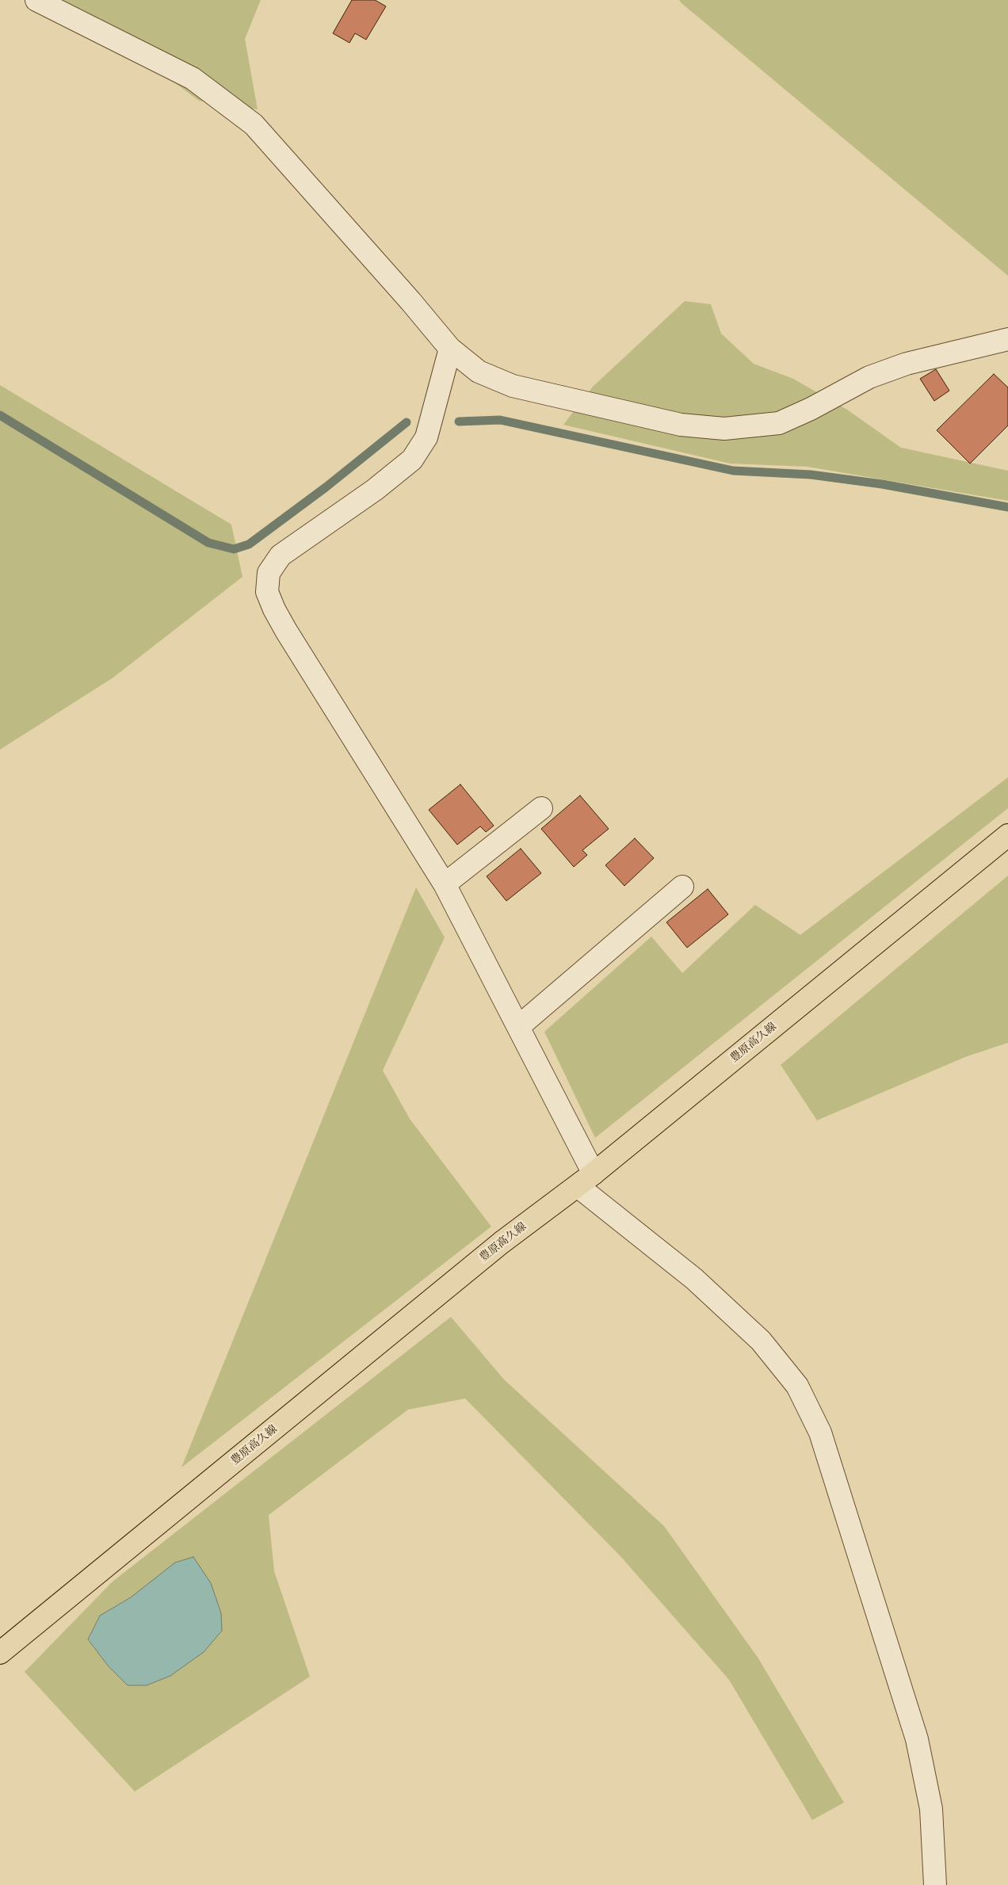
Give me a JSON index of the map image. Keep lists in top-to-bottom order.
{
  "streets": {
    "main road": ["豊原高久線"]
  }
}
